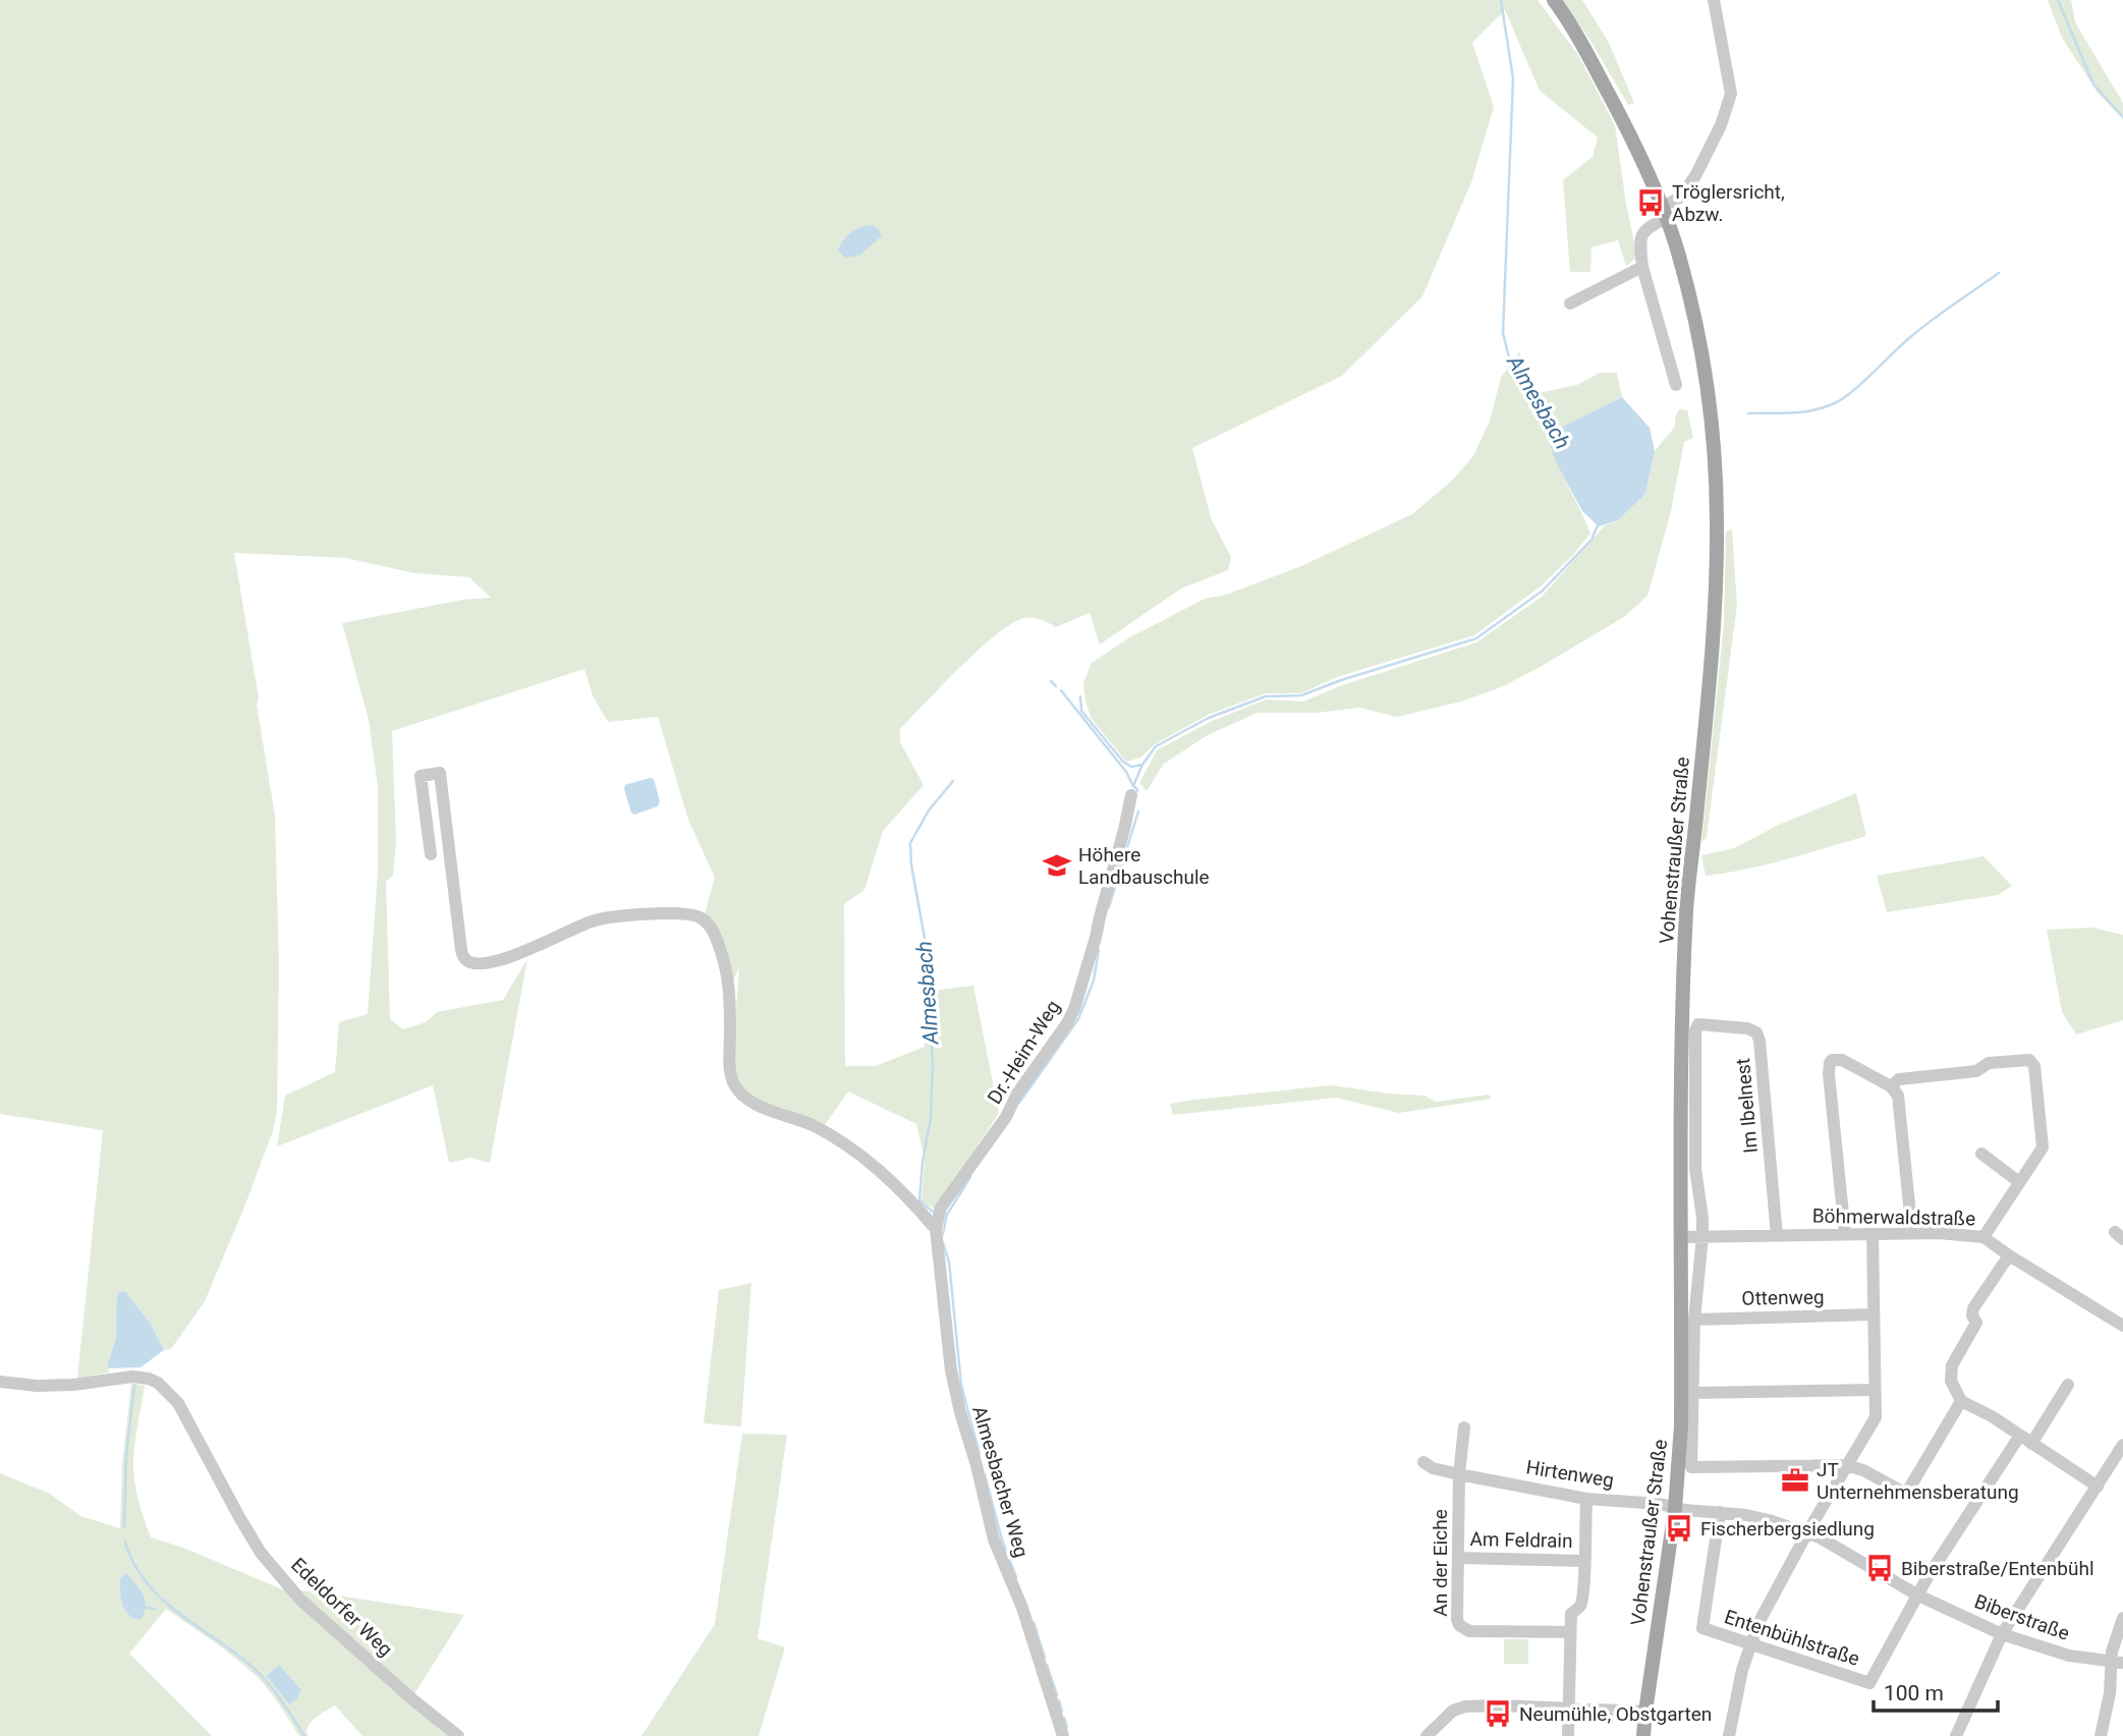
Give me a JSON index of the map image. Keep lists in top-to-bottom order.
{
  "streets": {
    "main road": ["Vohenstraußer Straße"],
    "street": [
      "Dr.-Heim-Weg",
      "Im Ibelnest",
      "Böhmerwaldstraße",
      "Ottenweg",
      "Hirtenweg",
      "Almesbacher Weg",
      "Am Feldrain",
      "An der Eiche",
      "Edeldorfer Weg",
      "Biberstraße",
      "Entenbühlstraße"
    ]
  },
  "crossings": [
    ["Vohenstraußer Straße", "Im Ibelnest"],
    ["Vohenstraußer Straße", "Böhmerwaldstraße"],
    ["Vohenstraußer Straße", "Ottenweg"],
    ["Vohenstraußer Straße", "Hirtenweg"],
    ["Vohenstraußer Straße", "Biberstraße"],
    ["Dr.-Heim-Weg", "Almesbacher Weg"],
    ["Im Ibelnest", "Böhmerwaldstraße"],
    ["Hirtenweg", "An der Eiche"],
    ["Hirtenweg", "Biberstraße"],
    ["Am Feldrain", "An der Eiche"],
    ["Biberstraße", "Entenbühlstraße"]
  ],
  "water": ["Almesbach"],
  "places": {
    "bus stop": [
      "Tröglersricht, Abzw.",
      "Fischerbergsiedlung",
      "Biberstraße/Entenbühl",
      "Neumühle, Obstgarten"
    ],
    "school or university": ["Höhere Landbauschule"],
    "office": ["JT Unternehmensberatung"]
  },
  "scale_bar": "100 m"
}
